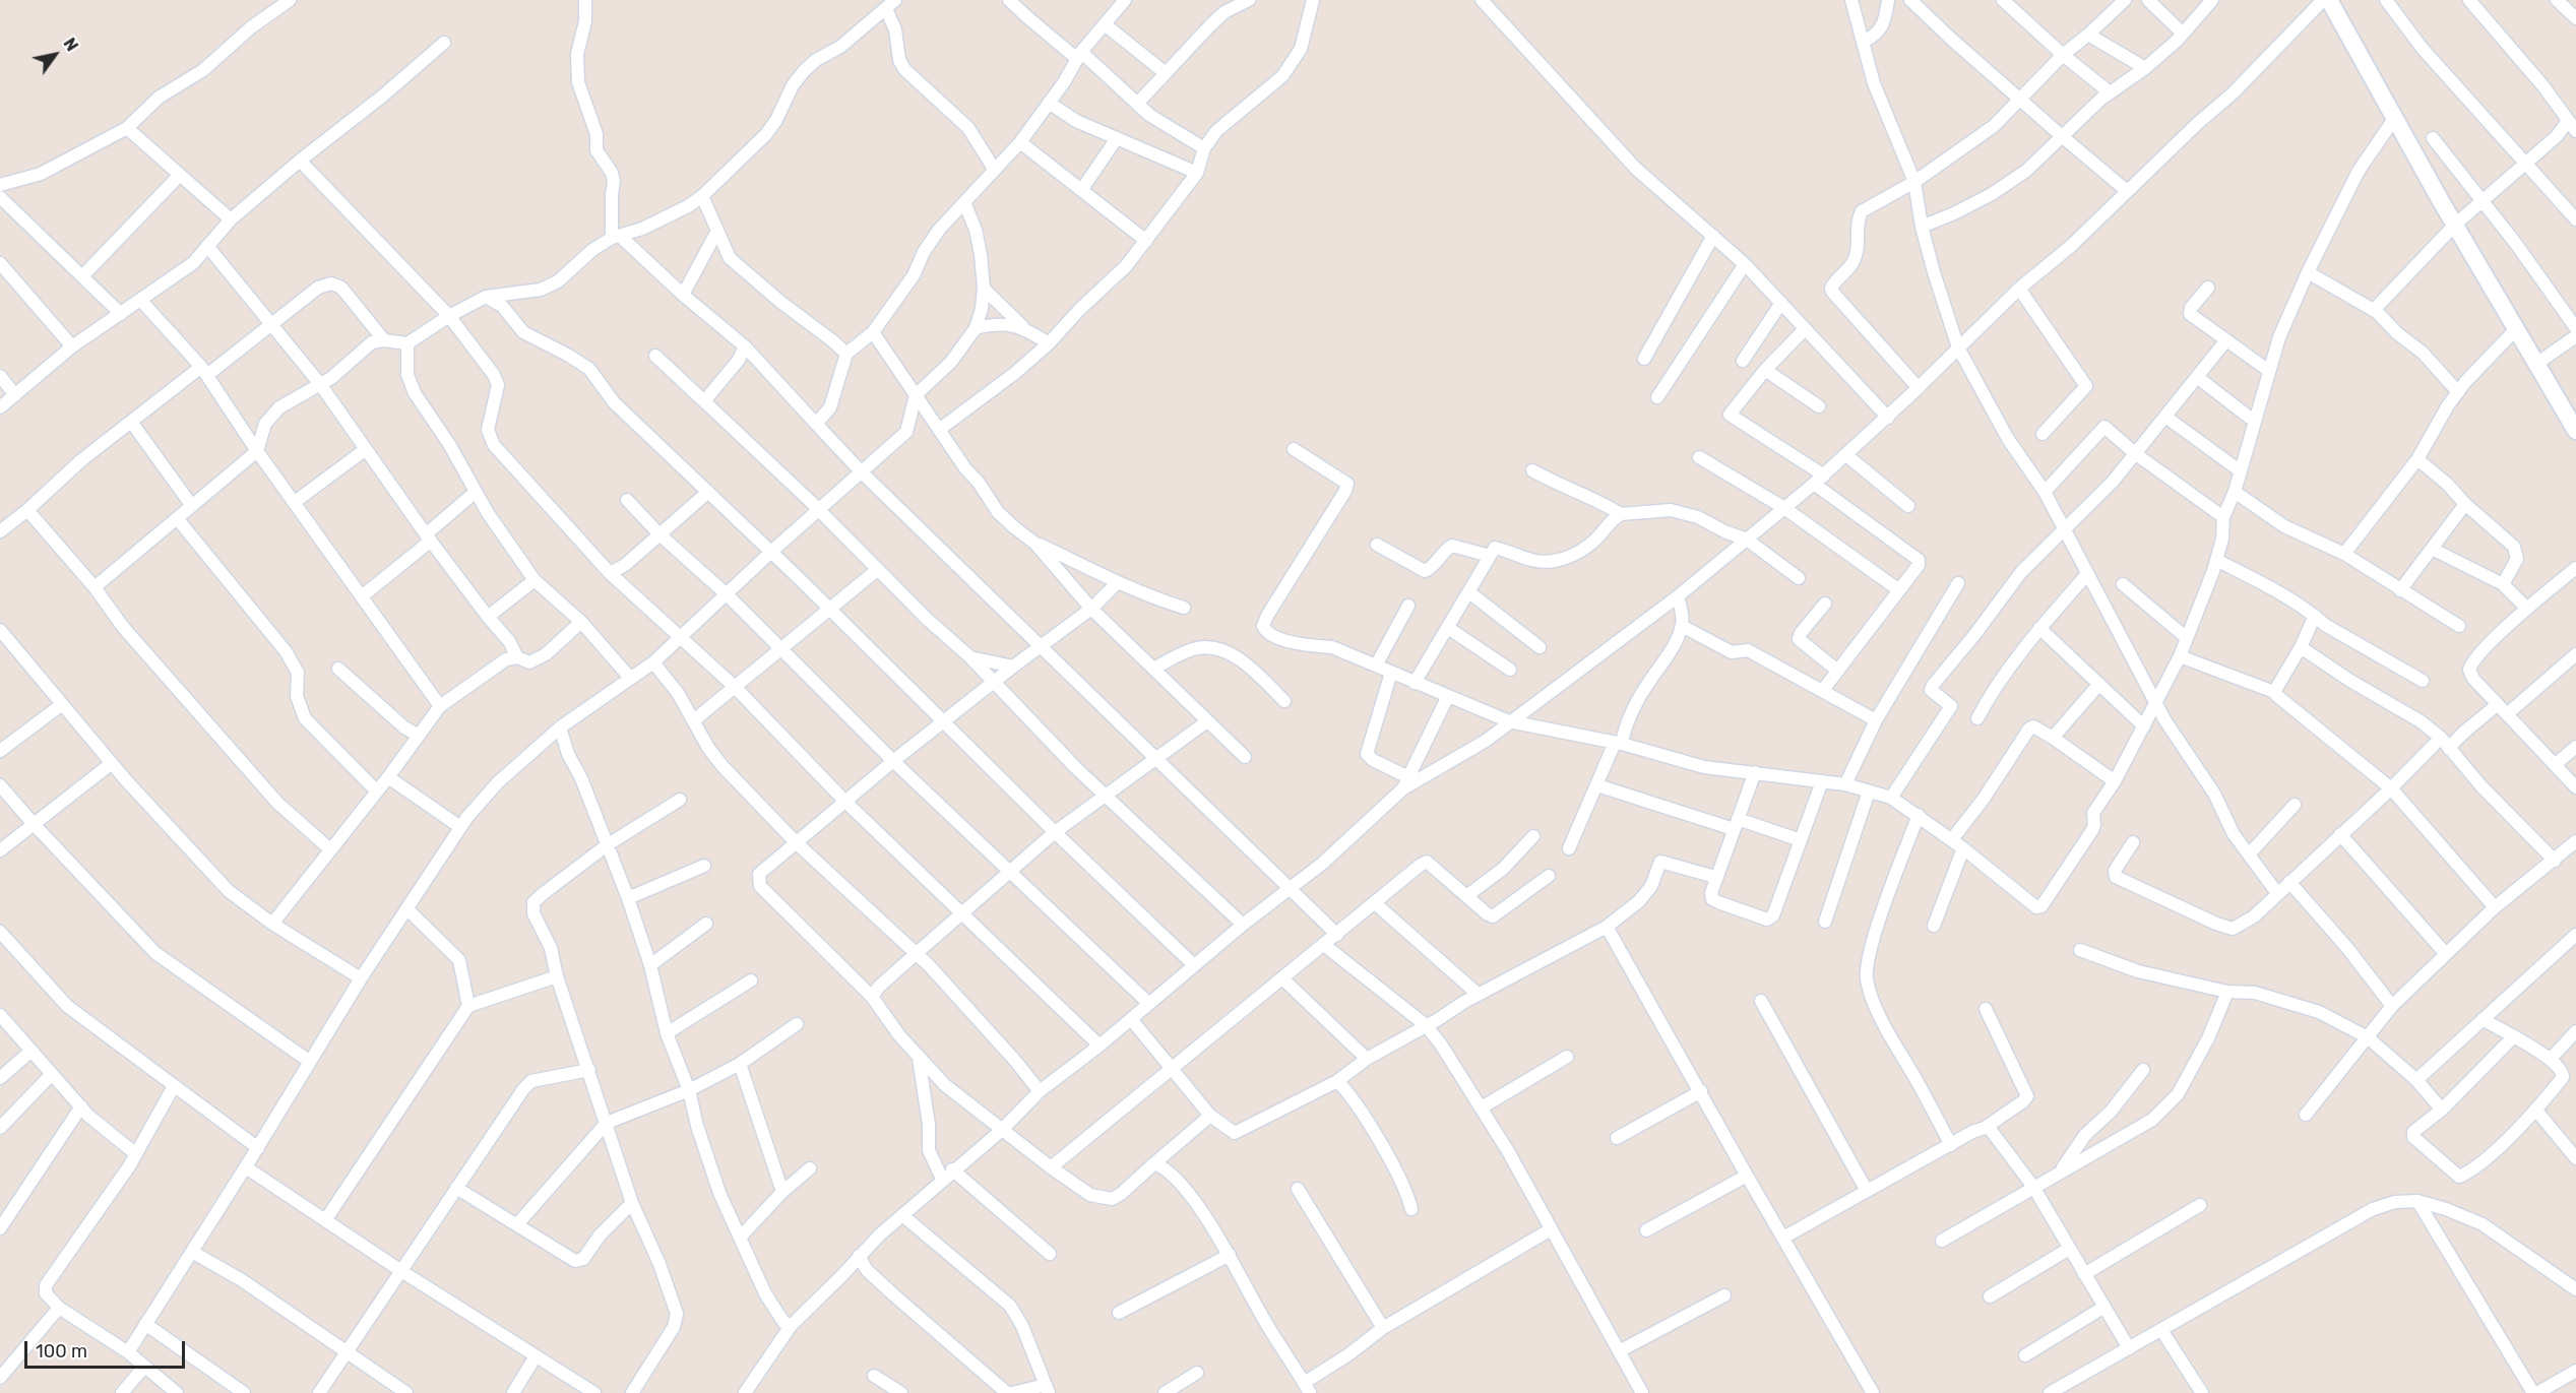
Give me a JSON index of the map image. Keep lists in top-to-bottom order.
{
  "scale_bar": "100 m",
  "north": "top right"
}
